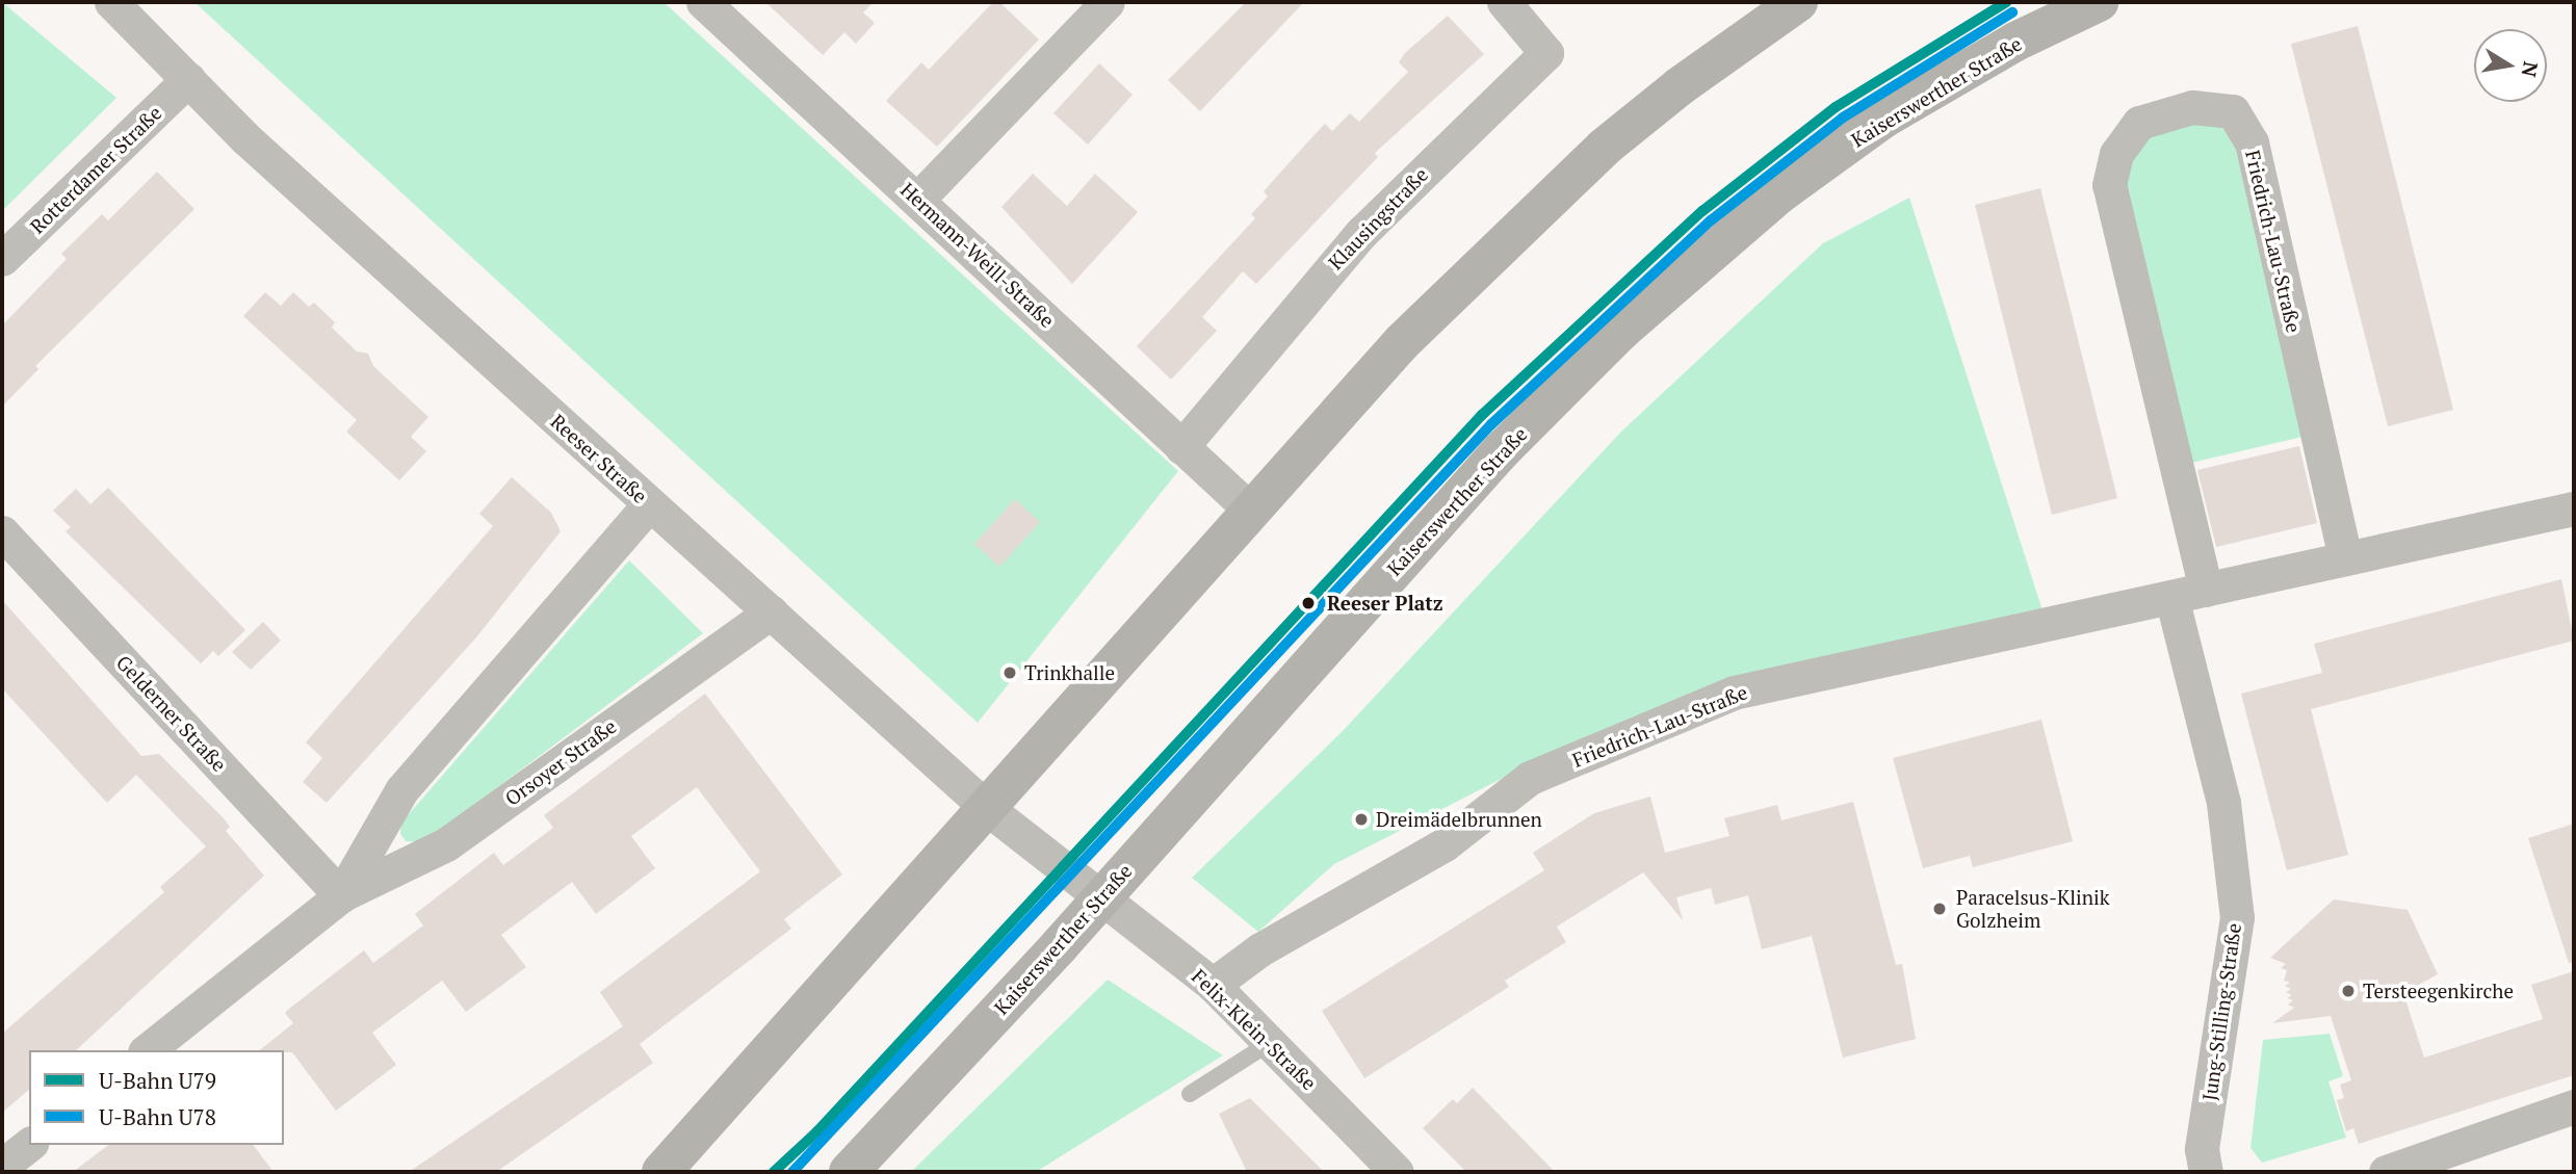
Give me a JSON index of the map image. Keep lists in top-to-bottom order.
{
  "streets": {
    "street": [
      "Kaiserswerther Straße",
      "Rotterdamer Straße",
      "Klausingstraße",
      "Friedrich-Lau-Straße",
      "Hermann-Weill-Straße",
      "Reeser Straße",
      "Gelderner Straße",
      "Orsoyer Straße",
      "Jung-Stilling-Straße",
      "Felix-Klein-Straße"
    ]
  },
  "crossings": [
    ["Kaiserswerther Straße", "Reeser Straße"],
    ["Kaiserswerther Straße", "Felix-Klein-Straße"],
    ["Rotterdamer Straße", "Reeser Straße"],
    ["Klausingstraße", "Hermann-Weill-Straße"],
    ["Friedrich-Lau-Straße", "Jung-Stilling-Straße"],
    ["Friedrich-Lau-Straße", "Felix-Klein-Straße"],
    ["Reeser Straße", "Orsoyer Straße"],
    ["Reeser Straße", "Felix-Klein-Straße"],
    ["Gelderner Straße", "Orsoyer Straße"]
  ],
  "places": [
    "Reeser Platz",
    "Trinkhalle",
    "Dreimädelbrunnen",
    "Paracelsus-Klinik Golzheim",
    "Tersteegenkirche"
  ],
  "lines": ["metro line U79", "metro line U78"],
  "legend": ["U-Bahn U79", "U-Bahn U78"],
  "north": "right"
}
